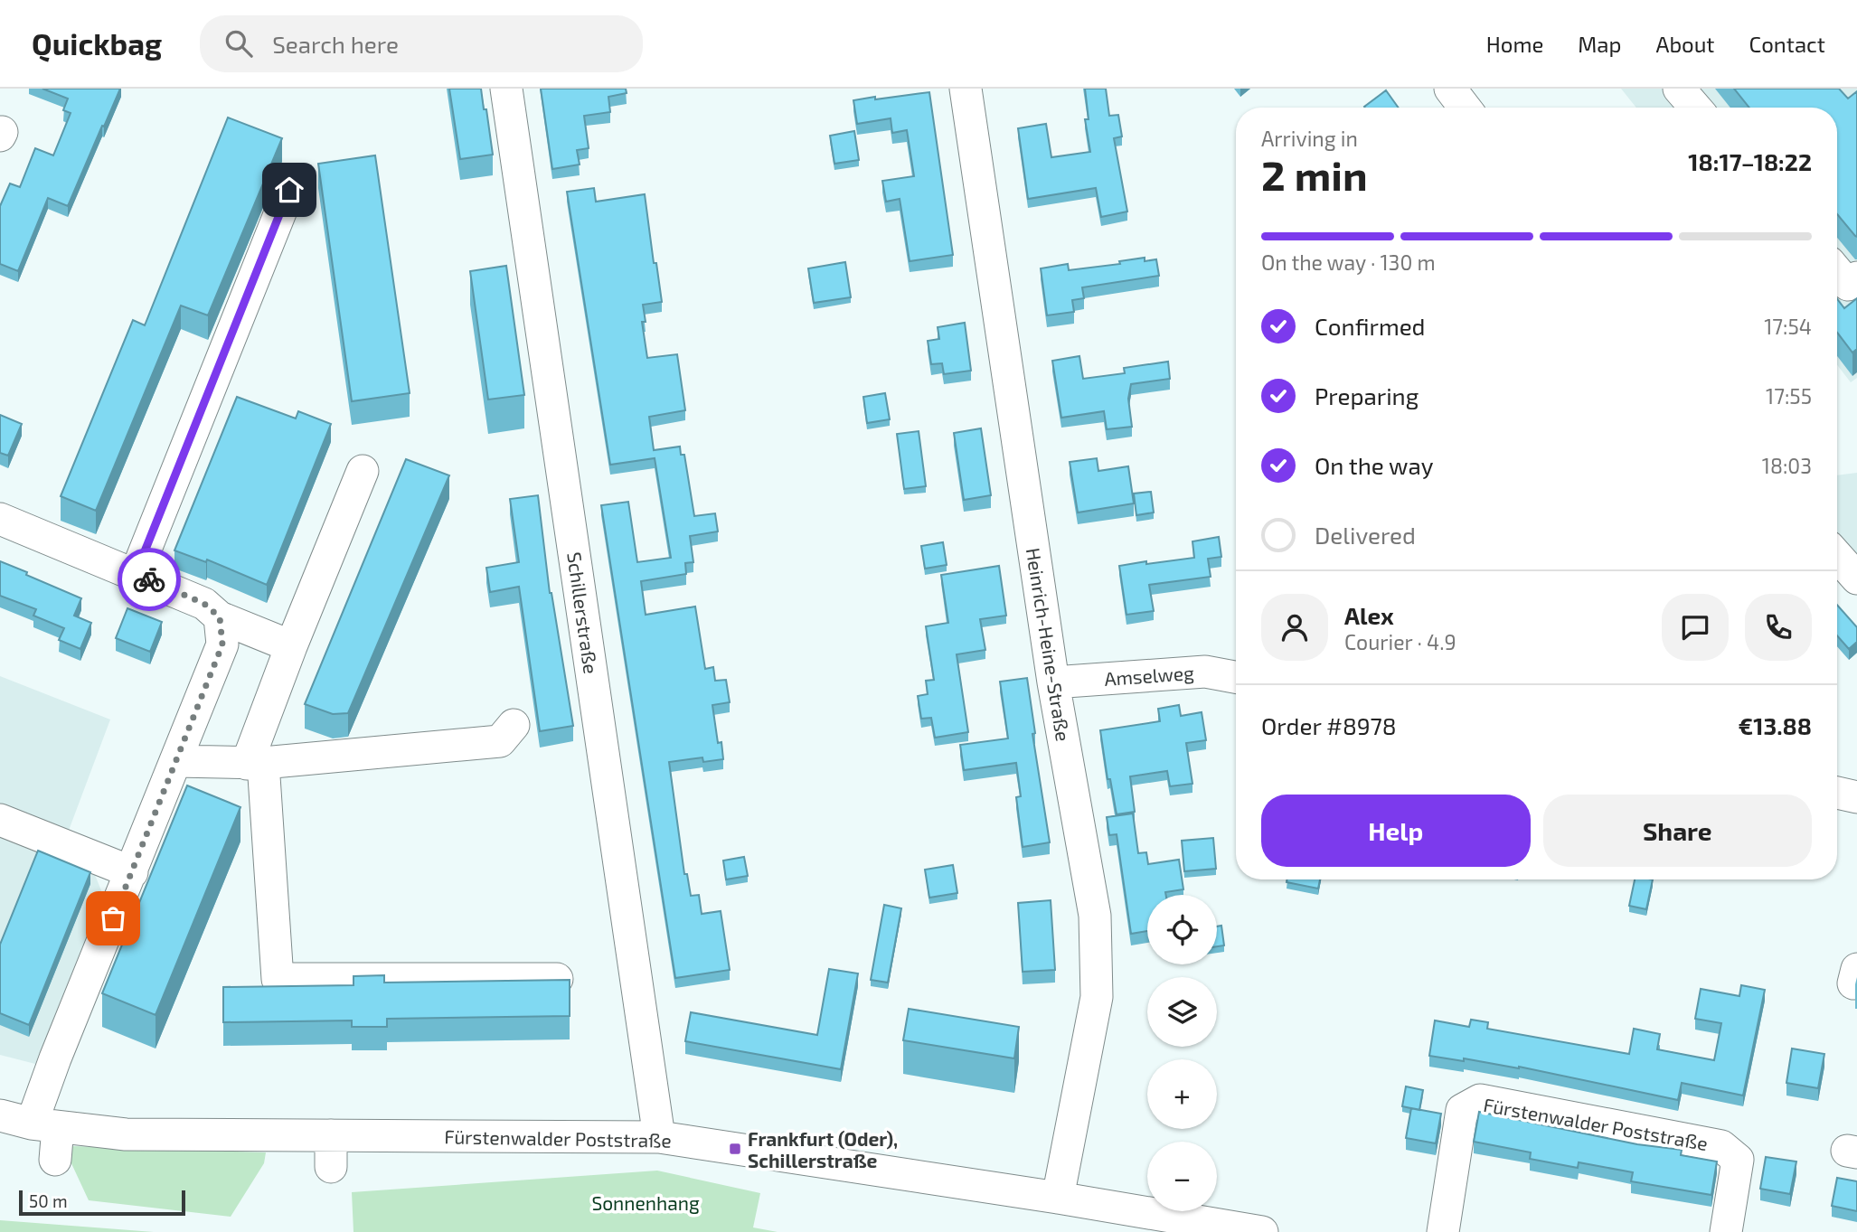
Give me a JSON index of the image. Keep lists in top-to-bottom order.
{
  "streets": {
    "street": [
      "Schillerstraße",
      "Heinrich-Heine-Straße",
      "Amselweg",
      "Fürstenwalder Poststraße"
    ]
  },
  "crossings": [
    ["Schillerstraße", "Fürstenwalder Poststraße"],
    ["Heinrich-Heine-Straße", "Amselweg"],
    ["Heinrich-Heine-Straße", "Fürstenwalder Poststraße"]
  ],
  "parks": ["Sonnenhang"],
  "places": {
    "transit": ["Frankfurt (Oder), Schillerstraße"]
  },
  "scale_bar": "50 m",
  "page": {
    "header": "Quickbag",
    "search": "Search here",
    "nav": [
      "Home",
      "Map",
      "About",
      "Contact"
    ],
    "heading": ["2 min", "Arriving in", "18:17–18:22"],
    "panel": [
      "Alex",
      "Courier · 4.9",
      "Order #8978",
      "€13.88"
    ],
    "bar": "On the way · 130 m",
    "list": [
      ["Confirmed", "17:54"],
      ["Preparing", "17:55"],
      ["On the way", "18:03"],
      "Delivered"
    ],
    "buttons": ["Help", "Share"],
    "map_buttons": ["+", "−"],
    "scale": "50 m"
  }
}
